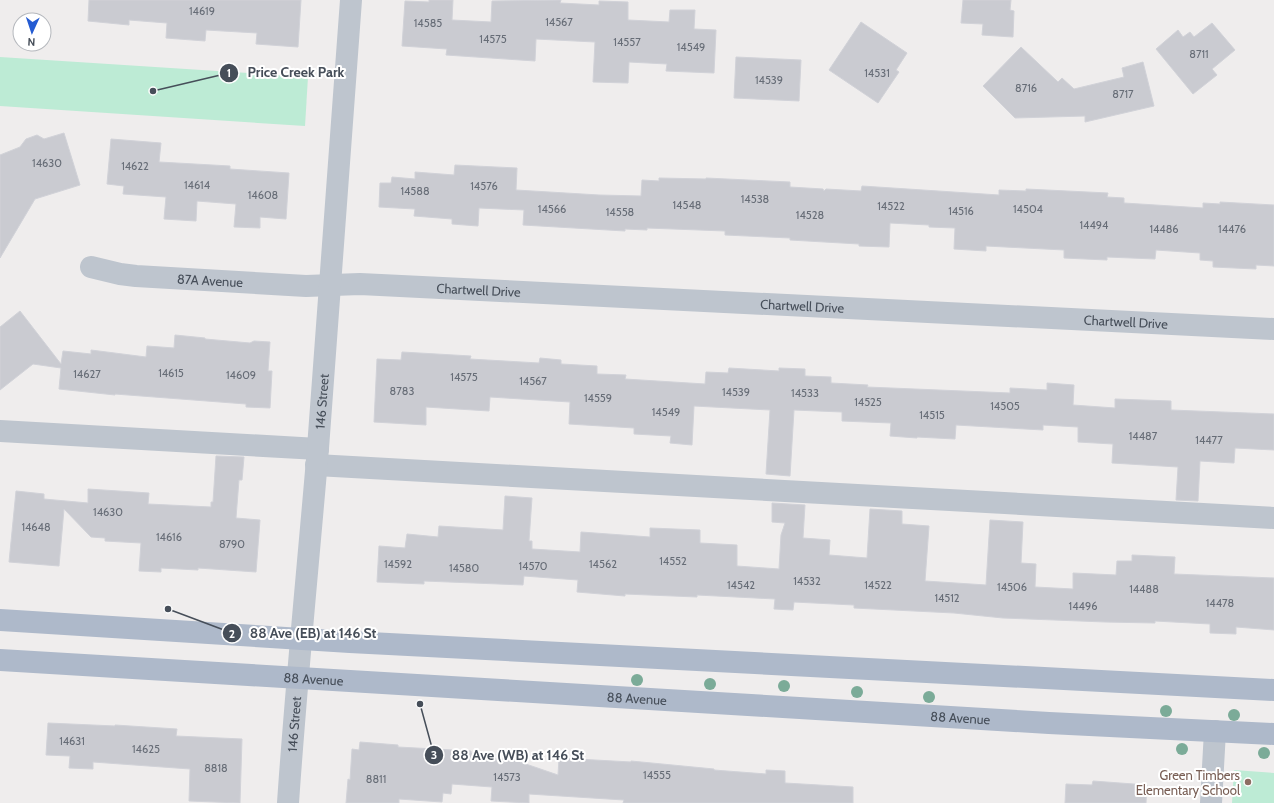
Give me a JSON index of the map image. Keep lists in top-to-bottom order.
{
  "streets": {
    "main road": ["88 Avenue"],
    "street": ["87A Avenue", "Chartwell Drive", "146 Street"]
  },
  "crossings": [
    ["87A Avenue", "Chartwell Drive"],
    ["87A Avenue", "146 Street"],
    ["Chartwell Drive", "146 Street"],
    ["146 Street", "88 Avenue"]
  ],
  "places": [
    "Price Creek Park",
    "88 Ave (EB) at 146 St",
    "88 Ave (WB) at 146 St",
    "Green Timbers Elementary School"
  ],
  "house_numbers": [
    "14619",
    "14567",
    "14585",
    "14575",
    "14557",
    "14549",
    "8711",
    "14531",
    "14539",
    "8716",
    "8717",
    "14630",
    "14622",
    "14614",
    "14576",
    "14588",
    "14608",
    "14538",
    "14548",
    "14522",
    "14566",
    "14504",
    "14516",
    "14558",
    "14528",
    "14494",
    "14486",
    "14476",
    "14615",
    "14627",
    "14609",
    "14575",
    "14567",
    "8783",
    "14539",
    "14533",
    "14559",
    "14525",
    "14505",
    "14549",
    "14515",
    "14487",
    "14477",
    "14630",
    "14648",
    "14616",
    "8790",
    "14552",
    "14592",
    "14562",
    "14570",
    "14580",
    "14532",
    "14542",
    "14522",
    "14506",
    "14488",
    "14512",
    "14478",
    "14496",
    "14631",
    "14625",
    "8818",
    "14555",
    "14573",
    "8811"
  ],
  "north": "bottom"
}
